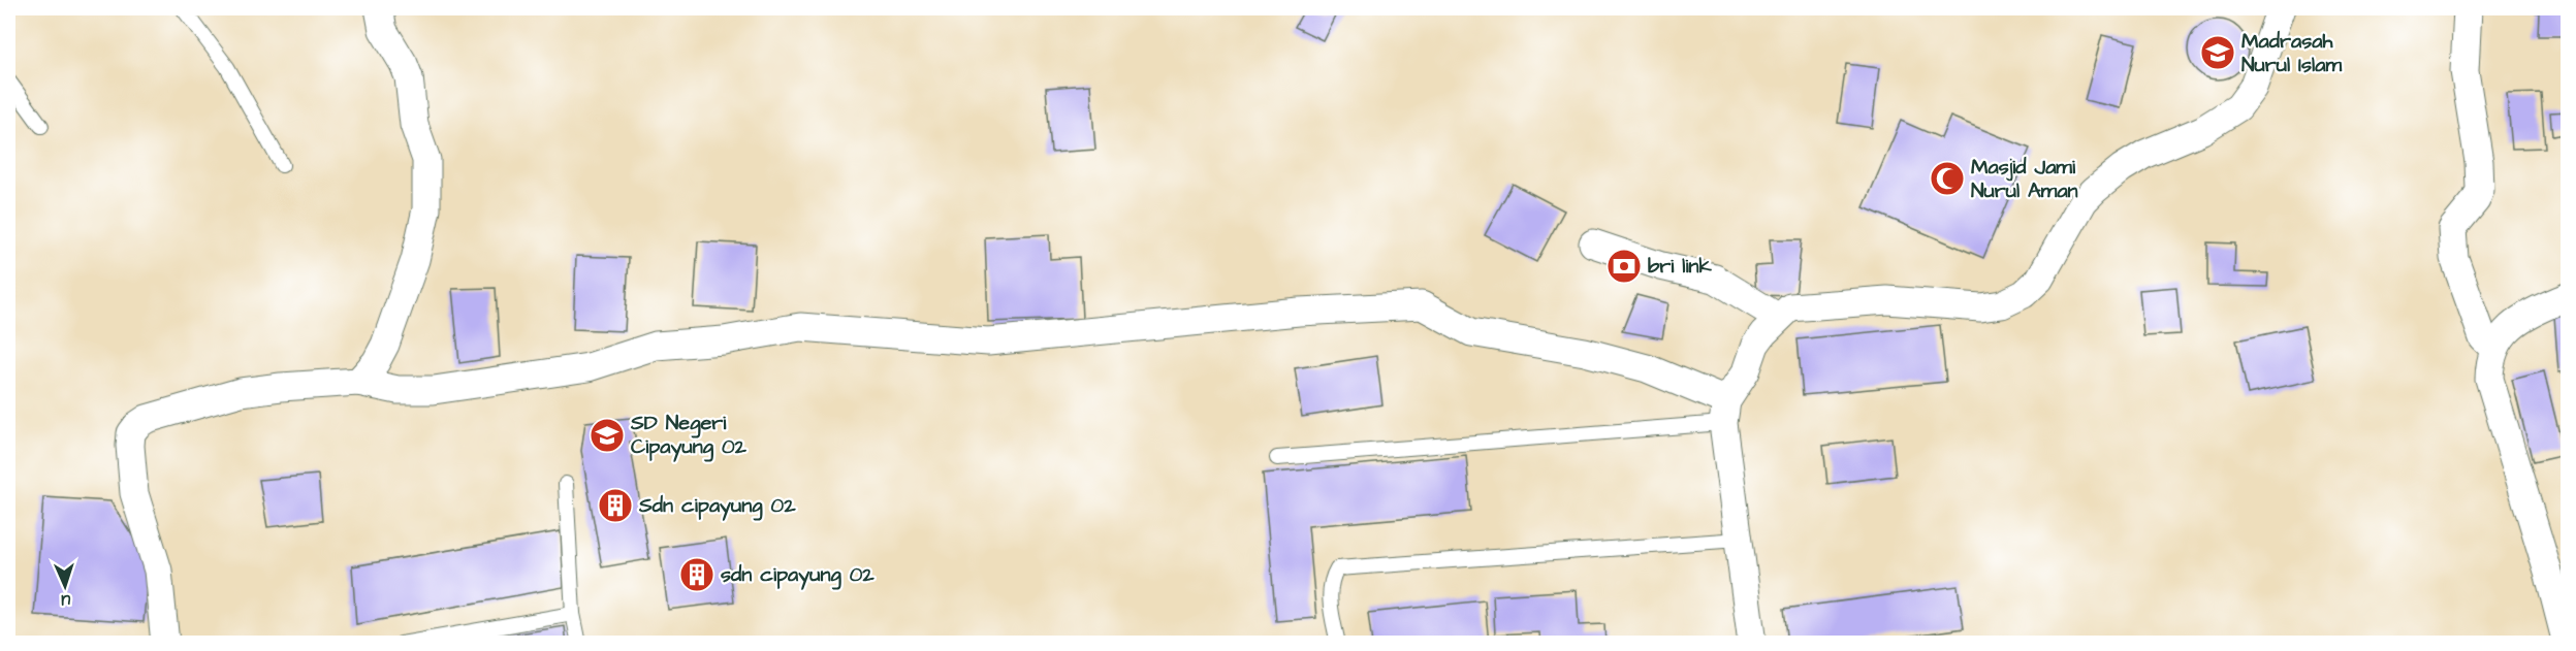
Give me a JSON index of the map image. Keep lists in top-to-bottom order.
{
  "places": {
    "school or university": ["Madrasah Nurul Islam", "SD Negeri Cipayung 02"],
    "mosque": ["Masjid Jami Nurul Aman"],
    "bank": ["bri link"],
    "building": ["Sdn cipayung 02", "sdn cipayung 02"]
  },
  "north": "bottom"
}
